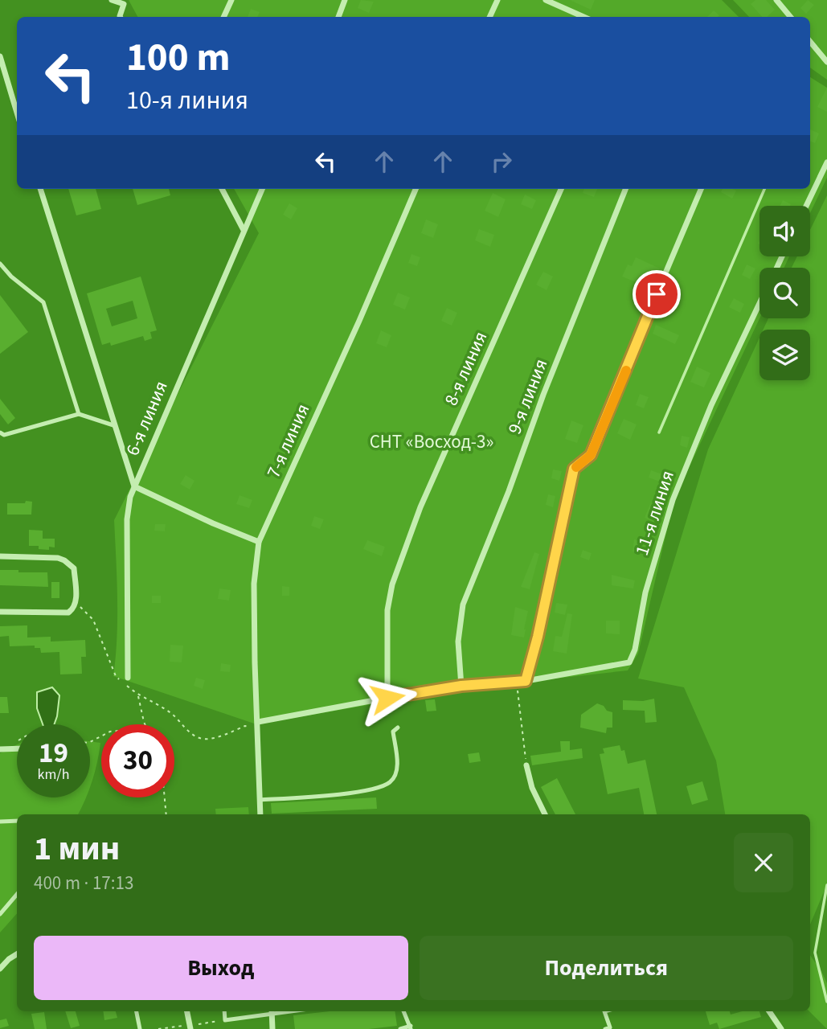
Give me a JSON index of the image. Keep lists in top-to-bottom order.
{
  "streets": {
    "street": [
      "8-я линия",
      "9-я линия",
      "6-я линия",
      "7-я линия",
      "11-я линия"
    ]
  },
  "parks": ["СНТ «Восход-3»"],
  "page": {
    "turn": ["100 m", "10-я линия"],
    "speed": "19 km/h",
    "limit": "30",
    "heading": ["1 мин", "400 m · 17:13"],
    "buttons": ["Выход", "Поделиться"]
  }
}
